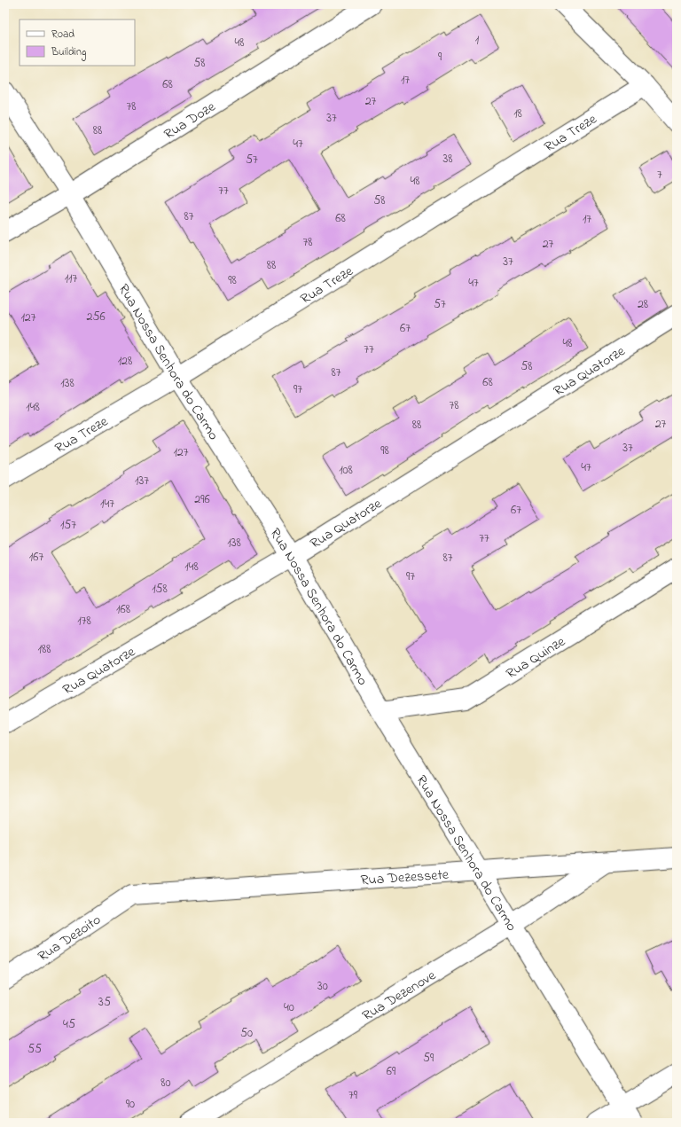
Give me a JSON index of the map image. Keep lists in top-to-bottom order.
{
  "streets": {
    "street": [
      "Rua Doze",
      "Rua Treze",
      "Rua Nossa Senhora do Carmo",
      "Rua Quatorze",
      "Rua Quinze",
      "Rua Dezessete",
      "Rua Dezoito",
      "Rua Dezenove"
    ]
  },
  "crossings": [
    ["Rua Doze", "Rua Nossa Senhora do Carmo"],
    ["Rua Treze", "Rua Nossa Senhora do Carmo"],
    ["Rua Nossa Senhora do Carmo", "Rua Quatorze"],
    ["Rua Nossa Senhora do Carmo", "Rua Quinze"],
    ["Rua Nossa Senhora do Carmo", "Rua Dezessete"],
    ["Rua Nossa Senhora do Carmo", "Rua Dezenove"],
    ["Rua Dezessete", "Rua Dezoito"],
    ["Rua Dezessete", "Rua Dezenove"]
  ],
  "house_numbers": [
    "1",
    "48",
    "9",
    "58",
    "17",
    "68",
    "27",
    "78",
    "18",
    "37",
    "88",
    "47",
    "38",
    "57",
    "7",
    "48",
    "77",
    "58",
    "87",
    "68",
    "17",
    "78",
    "27",
    "37",
    "88",
    "117",
    "98",
    "47",
    "57",
    "28",
    "256",
    "127",
    "67",
    "48",
    "77",
    "128",
    "58",
    "87",
    "68",
    "138",
    "97",
    "78",
    "148",
    "27",
    "88",
    "37",
    "98",
    "127",
    "47",
    "108",
    "137",
    "296",
    "147",
    "67",
    "157",
    "77",
    "138",
    "167",
    "87",
    "148",
    "97",
    "158",
    "168",
    "178",
    "188",
    "30",
    "35",
    "40",
    "45",
    "50",
    "55",
    "59",
    "69",
    "80",
    "79",
    "90"
  ],
  "legend": ["Road", "Building"]
}
